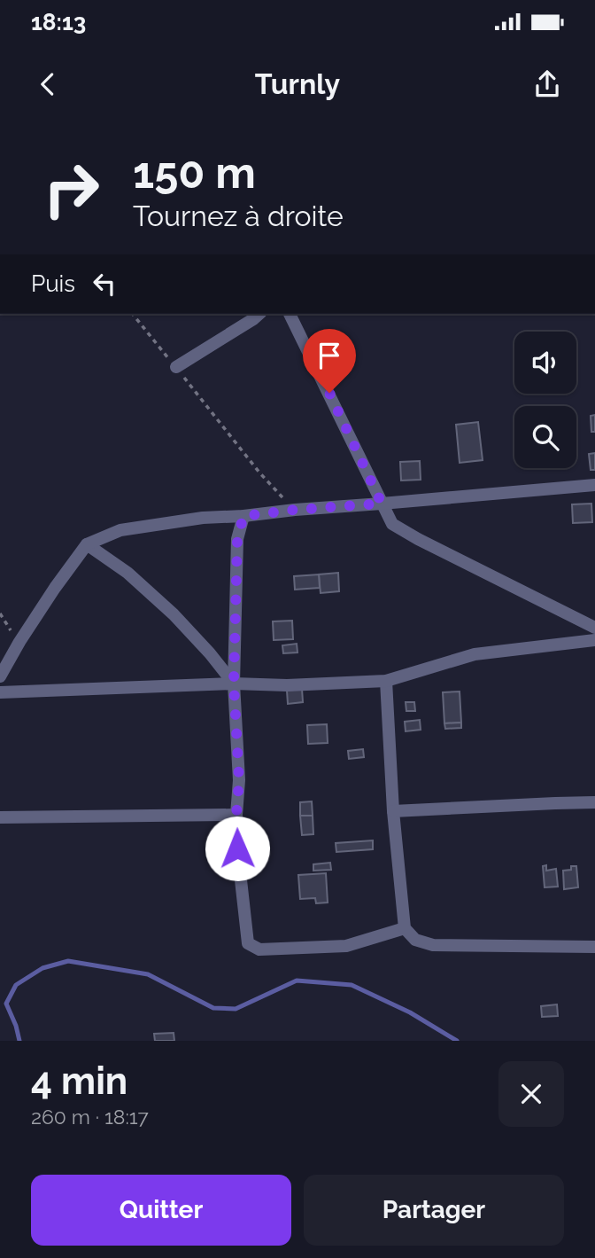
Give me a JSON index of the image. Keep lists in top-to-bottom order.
{
  "page": {
    "status": "18:13",
    "header": "Turnly",
    "turn": ["150 m", "Tournez à droite"],
    "then": "Puis",
    "heading": ["4 min", "260 m · 18:17"],
    "buttons": ["Quitter", "Partager"]
  }
}
